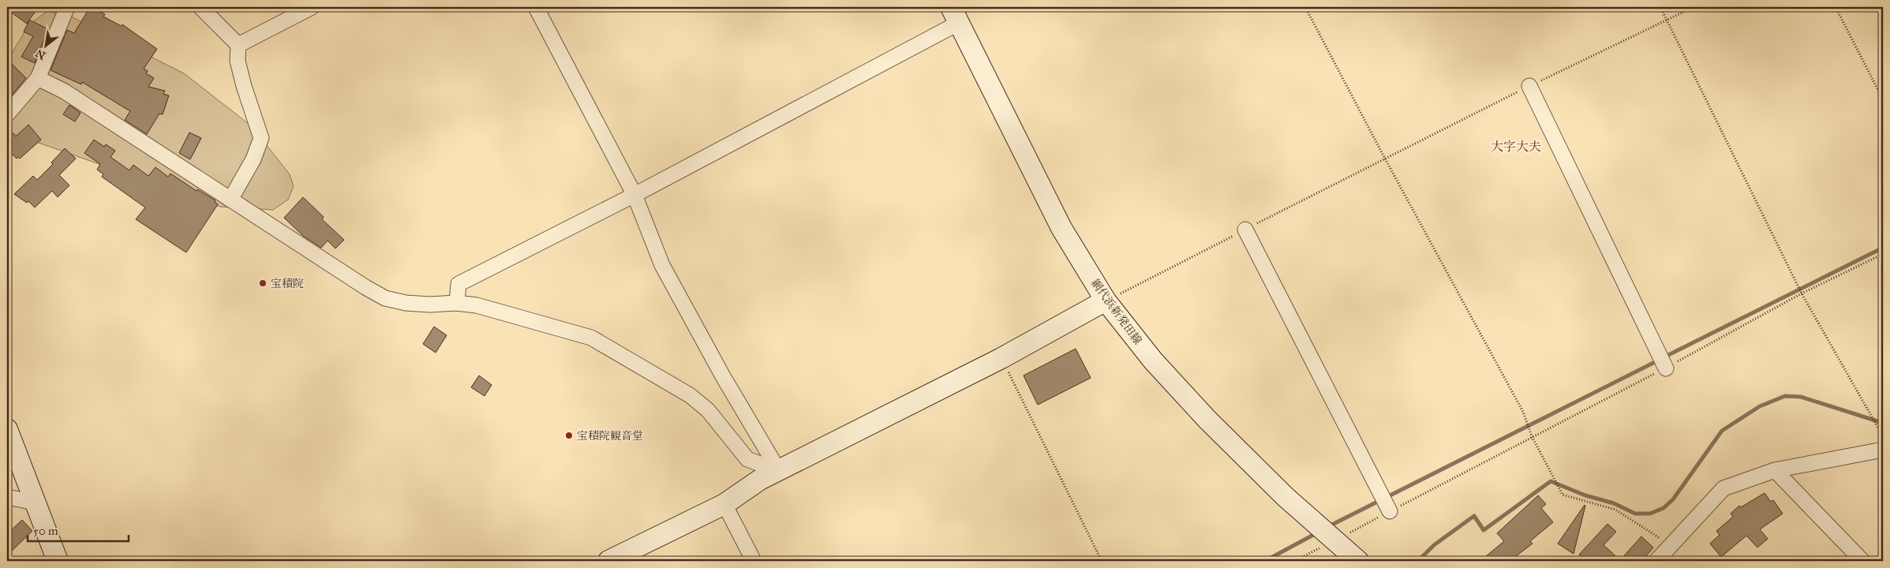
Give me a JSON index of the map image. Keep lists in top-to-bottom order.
{
  "streets": {
    "street": ["網代浜新発田線"]
  },
  "districts": ["大字大夫"],
  "places": ["宝積院", "宝積院観音堂"],
  "scale_bar": "50 m",
  "north": "bottom left"
}
